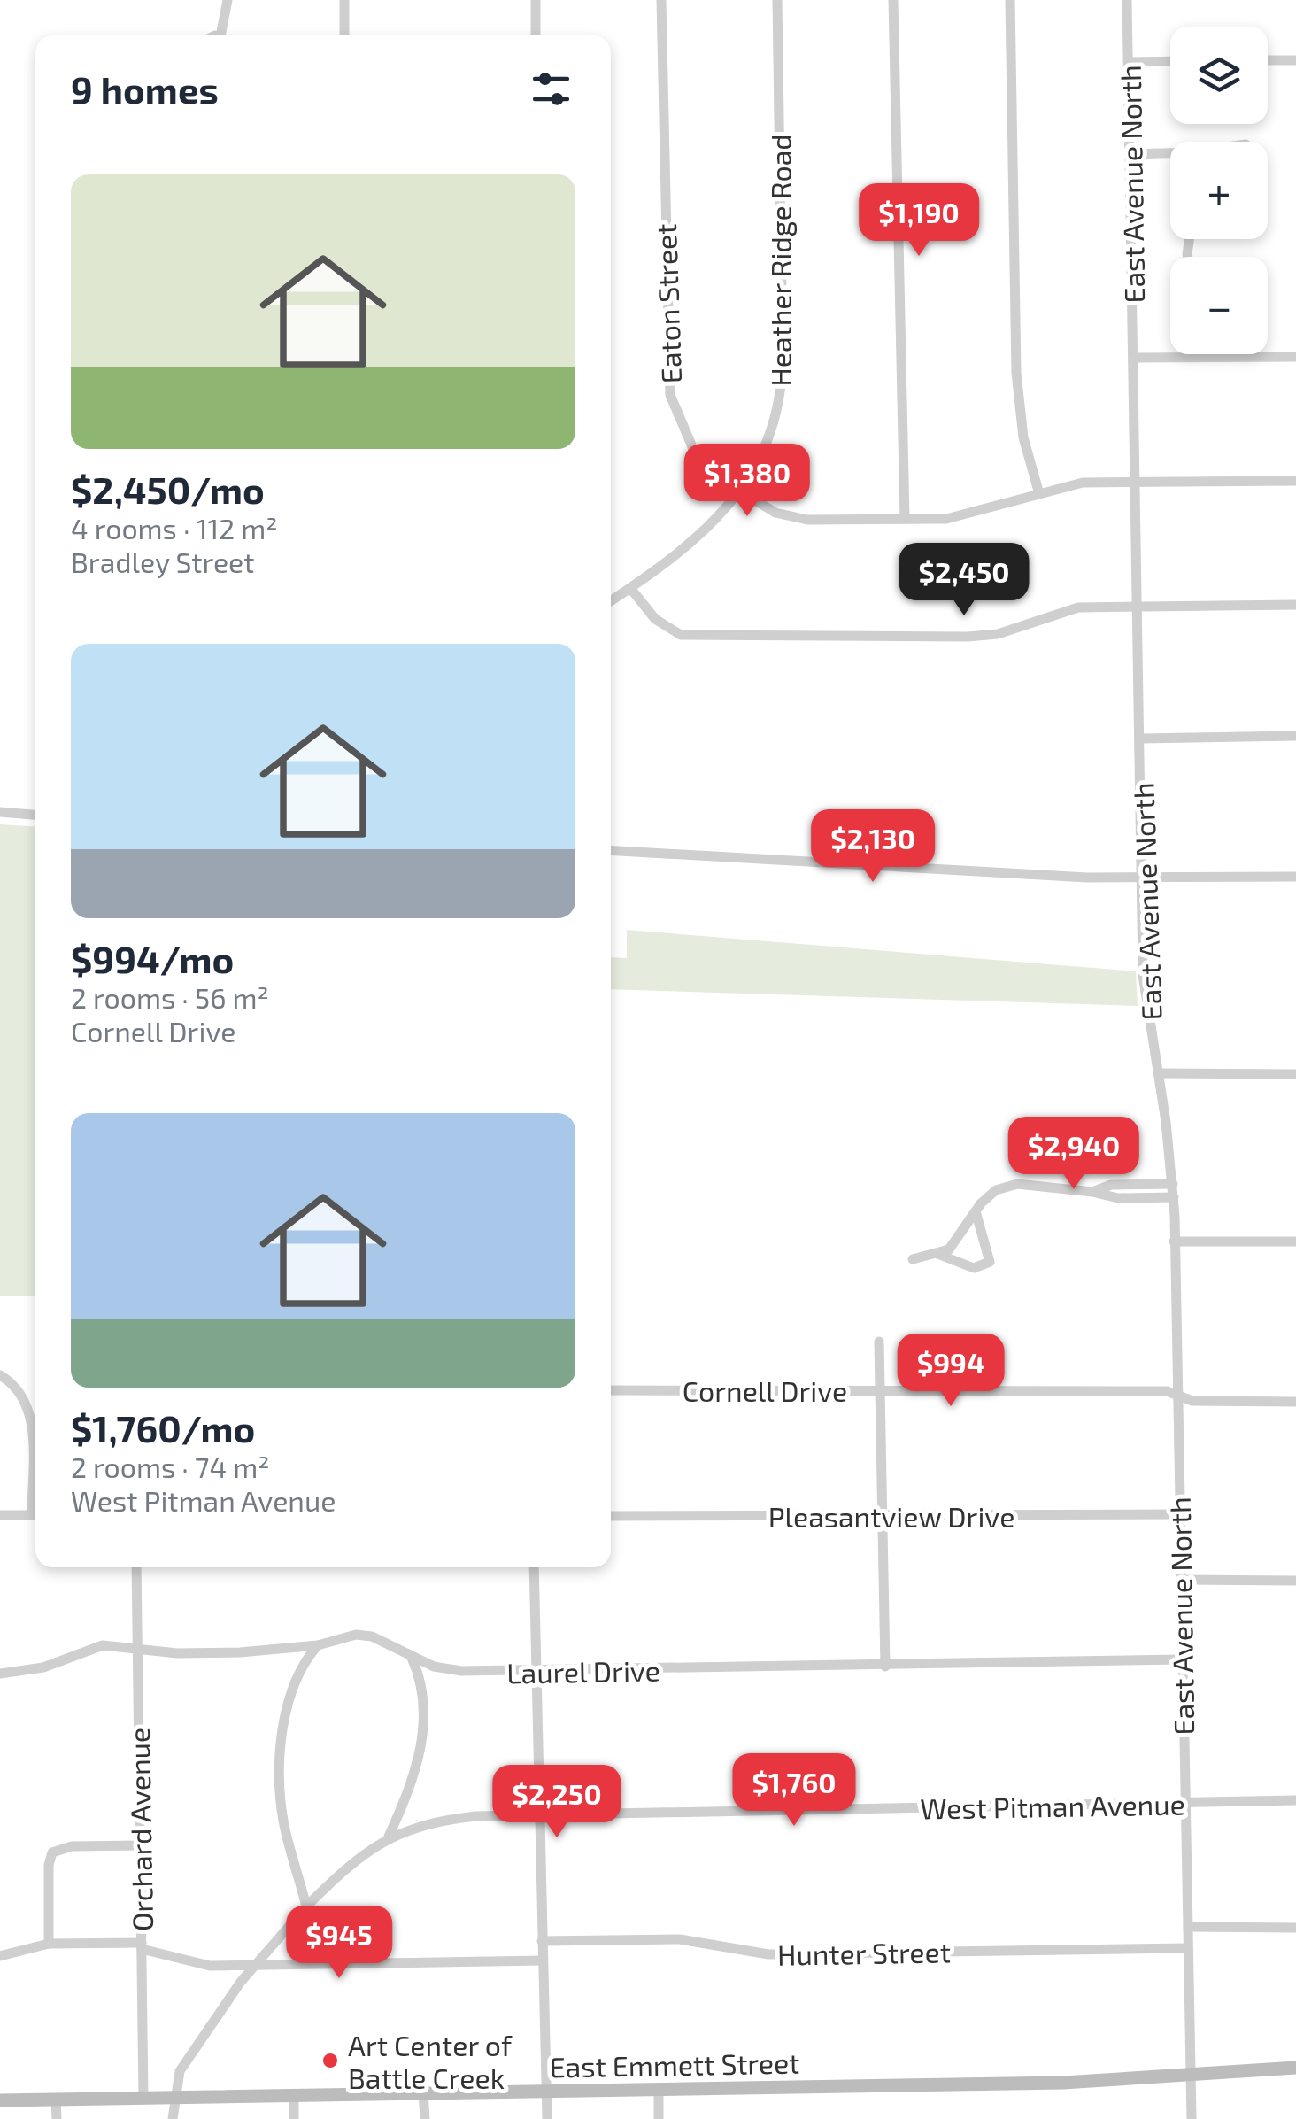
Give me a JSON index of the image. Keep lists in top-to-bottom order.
{
  "streets": {
    "street": [
      "East Avenue North",
      "Heather Ridge Road",
      "Eaton Street",
      "Cornell Drive",
      "Pleasantview Drive",
      "Laurel Drive",
      "West Pitman Avenue",
      "Orchard Avenue",
      "Hunter Street",
      "East Emmett Street"
    ]
  },
  "crossings": [
    ["East Avenue North", "Eaton Street"],
    ["East Avenue North", "Cornell Drive"],
    ["East Avenue North", "Pleasantview Drive"],
    ["East Avenue North", "Laurel Drive"],
    ["East Avenue North", "West Pitman Avenue"],
    ["East Avenue North", "Hunter Street"],
    ["East Avenue North", "East Emmett Street"],
    ["Heather Ridge Road", "Eaton Street"],
    ["Laurel Drive", "Orchard Avenue"],
    ["West Pitman Avenue", "East Emmett Street"],
    ["Orchard Avenue", "East Emmett Street"]
  ],
  "places": ["Art Center of Battle Creek"],
  "page": {
    "map_buttons": ["+", "−"],
    "heading": "9 homes",
    "list": [
      {
        "name": "$2,450/mo",
        "note": "4 rooms · 112 m² · Bradley Street"
      },
      {
        "name": "$994/mo",
        "note": "2 rooms · 56 m² · Cornell Drive"
      },
      {
        "name": "$1,760/mo",
        "note": "2 rooms · 74 m² · West Pitman Avenue"
      }
    ],
    "price": [
      "$1,190",
      "$1,380",
      "$2,450",
      "$2,130",
      "$2,940",
      "$994",
      "$1,760",
      "$2,250",
      "$945"
    ]
  }
}
